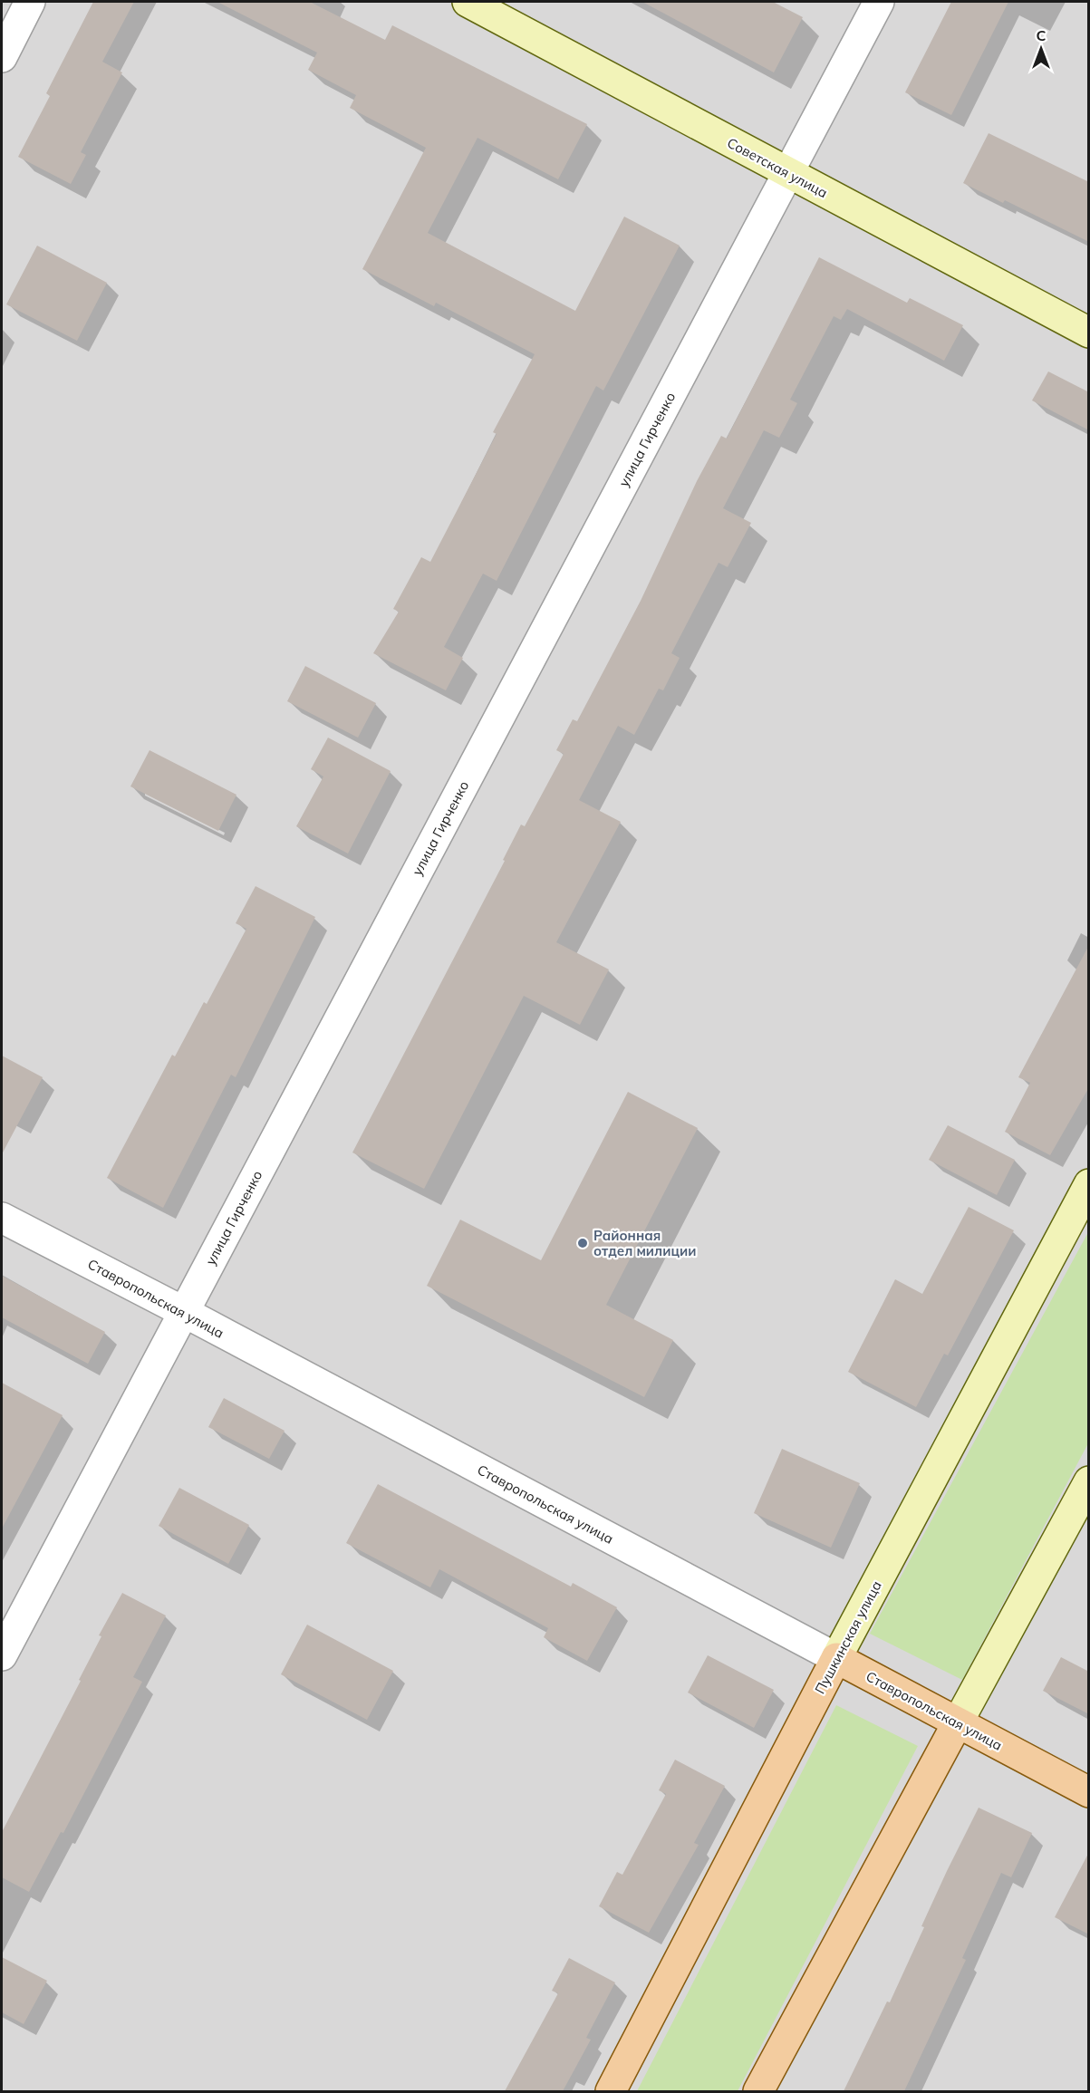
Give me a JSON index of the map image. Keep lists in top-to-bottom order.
{
  "streets": {
    "main road": ["Ставропольская улица", "Пушкинская улица"],
    "street": ["Советская улица", "улица Гирченко"]
  },
  "crossings": [
    ["Советская улица", "улица Гирченко"],
    ["улица Гирченко", "Ставропольская улица"],
    ["Ставропольская улица", "Пушкинская улица"]
  ],
  "places": ["Районная отдел милиции"],
  "north": "top"
}
